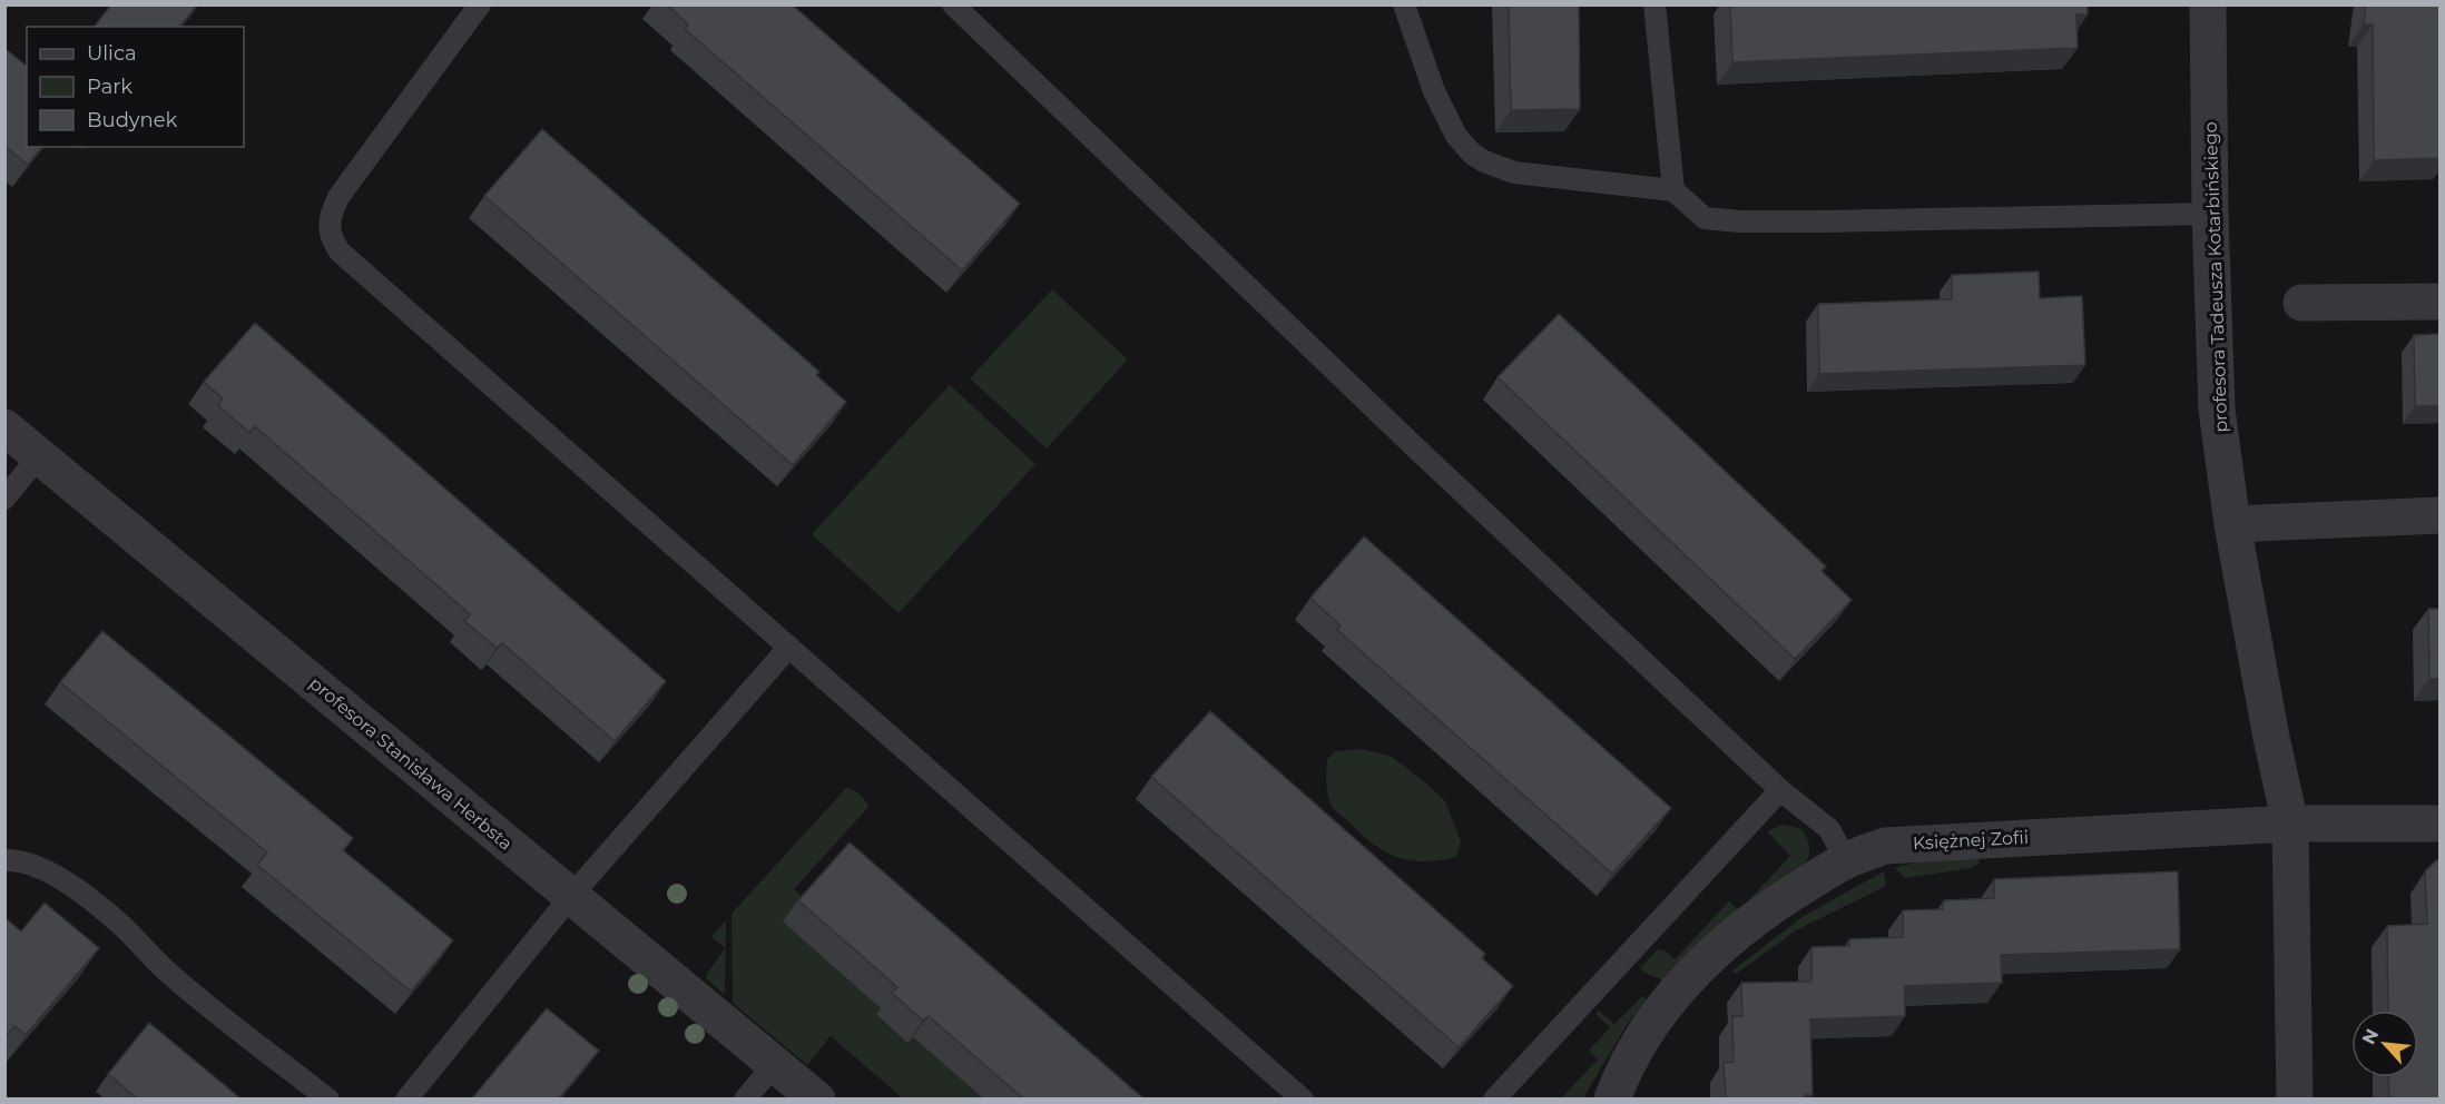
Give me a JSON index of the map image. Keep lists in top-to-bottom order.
{
  "streets": {
    "street": ["profesora Tadeusza Kotarbińskiego", "profesora Stanisława Herbsta", "Księżnej Zofii"]
  },
  "crossings": [
    ["profesora Tadeusza Kotarbińskiego", "Księżnej Zofii"]
  ],
  "legend": ["Ulica", "Park", "Budynek"],
  "north": "top left"
}
